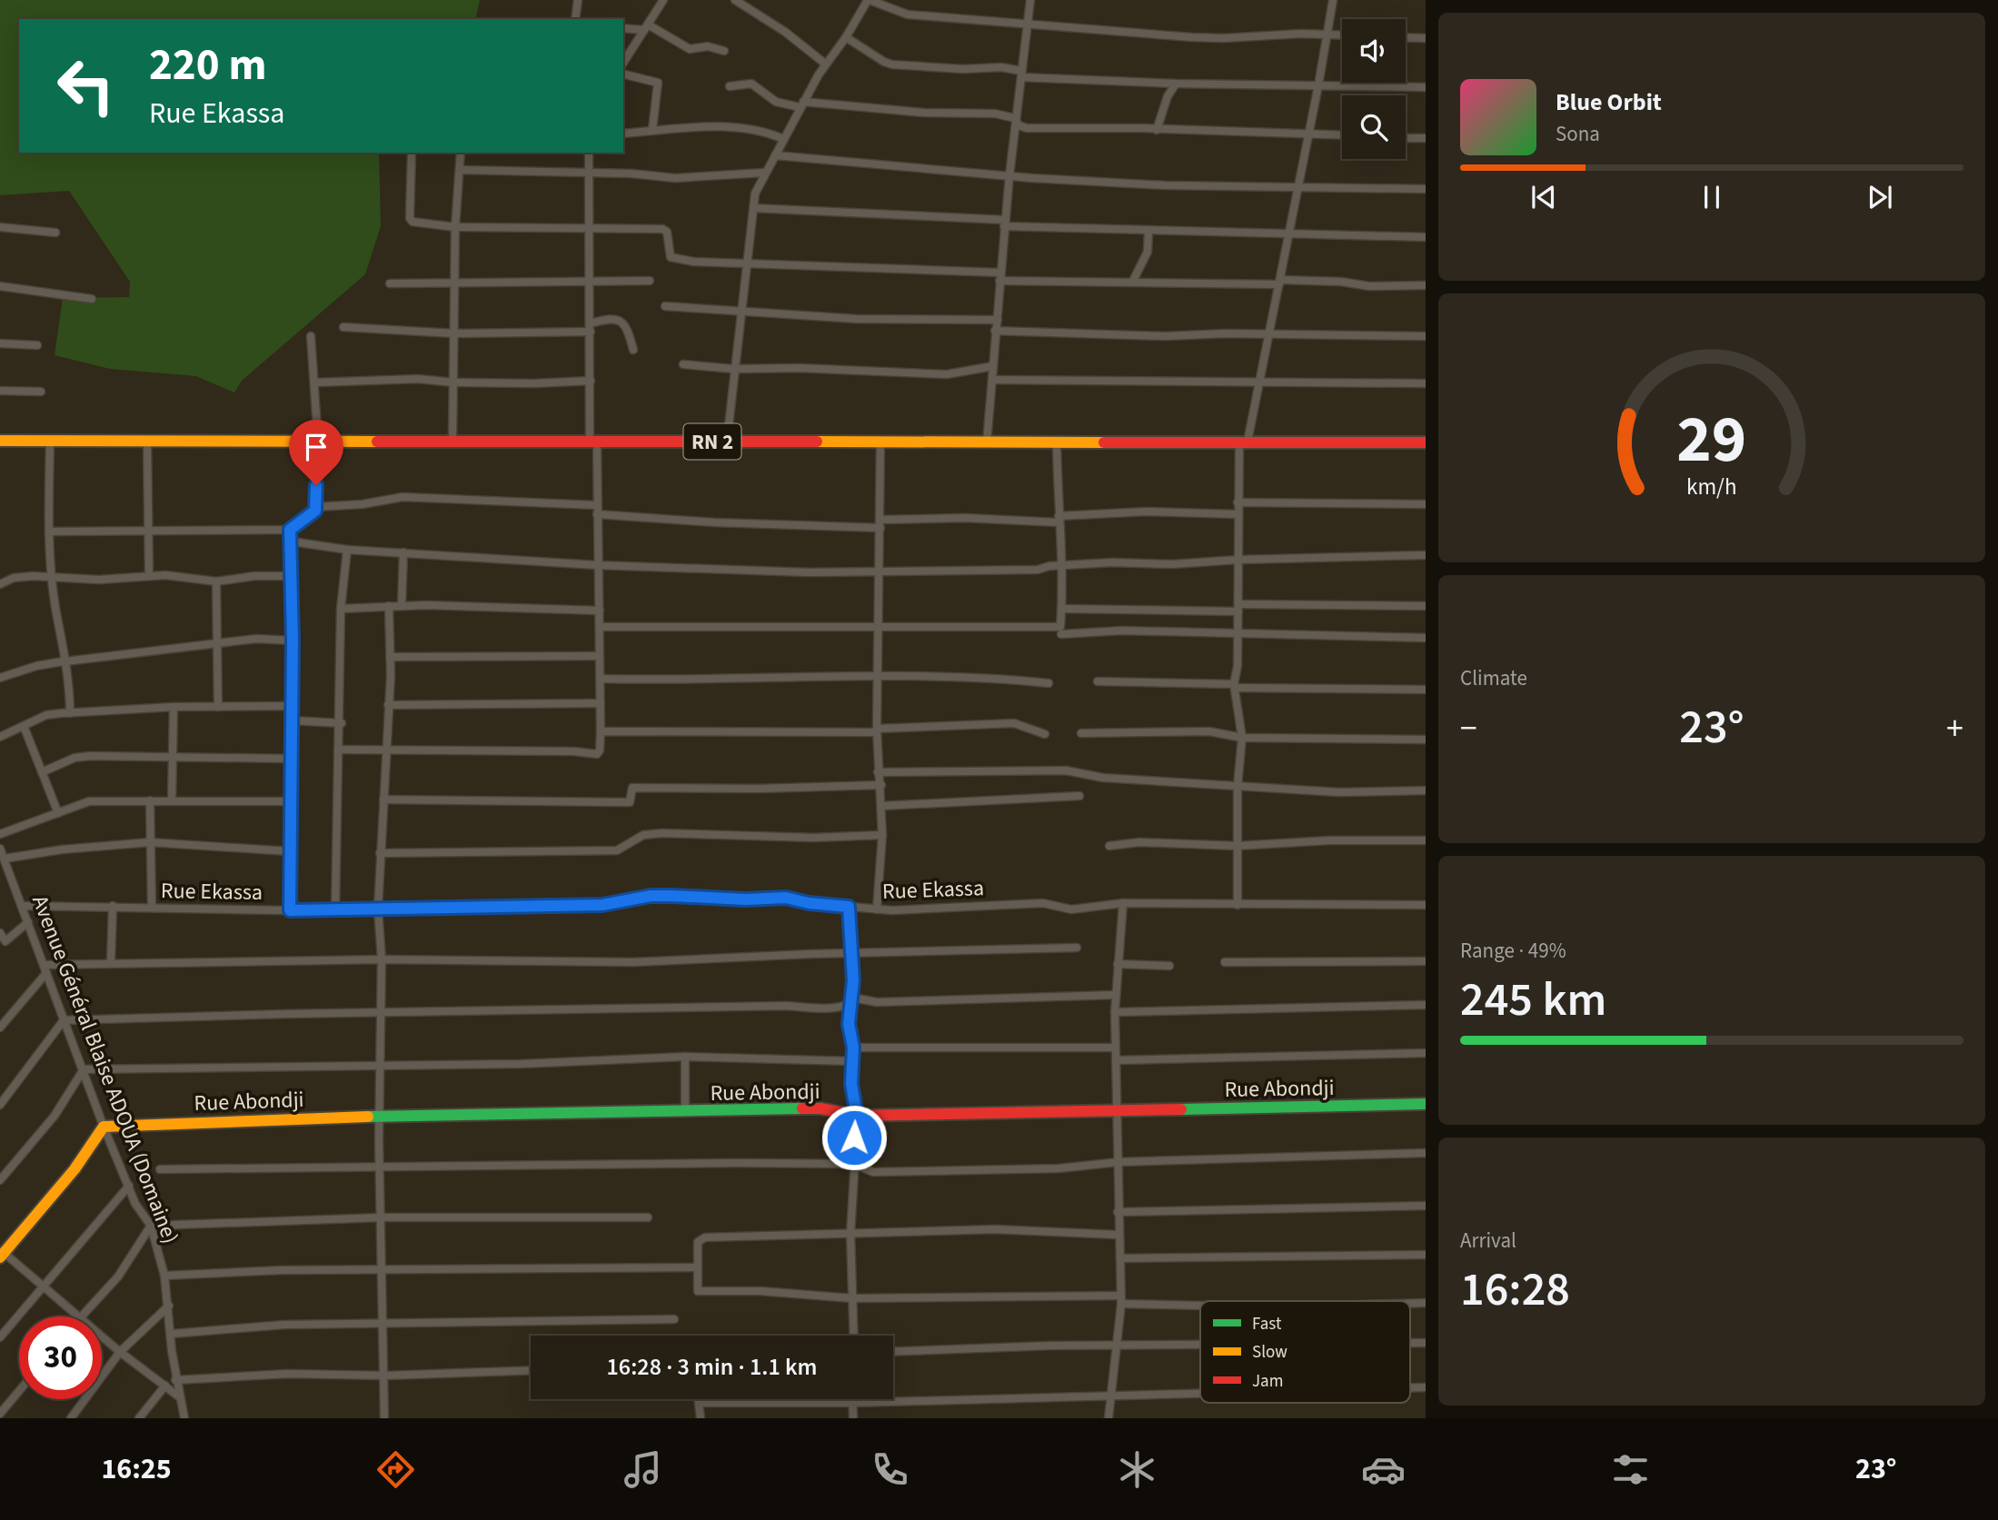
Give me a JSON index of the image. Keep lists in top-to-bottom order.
{
  "streets": {
    "main road": ["RN 2", "Rue Abondji"],
    "street": ["Rue Ekassa", "Avenue Général Blaise ADOUA (Domaine)"]
  },
  "crossings": [
    ["Rue Ekassa", "Avenue Général Blaise ADOUA (Domaine)"],
    ["Avenue Général Blaise ADOUA (Domaine)", "Rue Abondji"]
  ],
  "legend": ["Fast", "Slow", "Jam"],
  "page": {
    "turn": ["220 m", "Rue Ekassa"],
    "song": ["Blue Orbit", "Sona"],
    "tile": [
      "Climate",
      ["Range · 49%", "245 km"],
      ["Arrival", "16:28"]
    ],
    "heat": ["−", "23°", "+"],
    "limit": "30",
    "trip": "16:28 · 3 min · 1.1 km",
    "tabs": ["16:25", "23°"],
    "gauge": ["29", "km/h"]
  }
}
